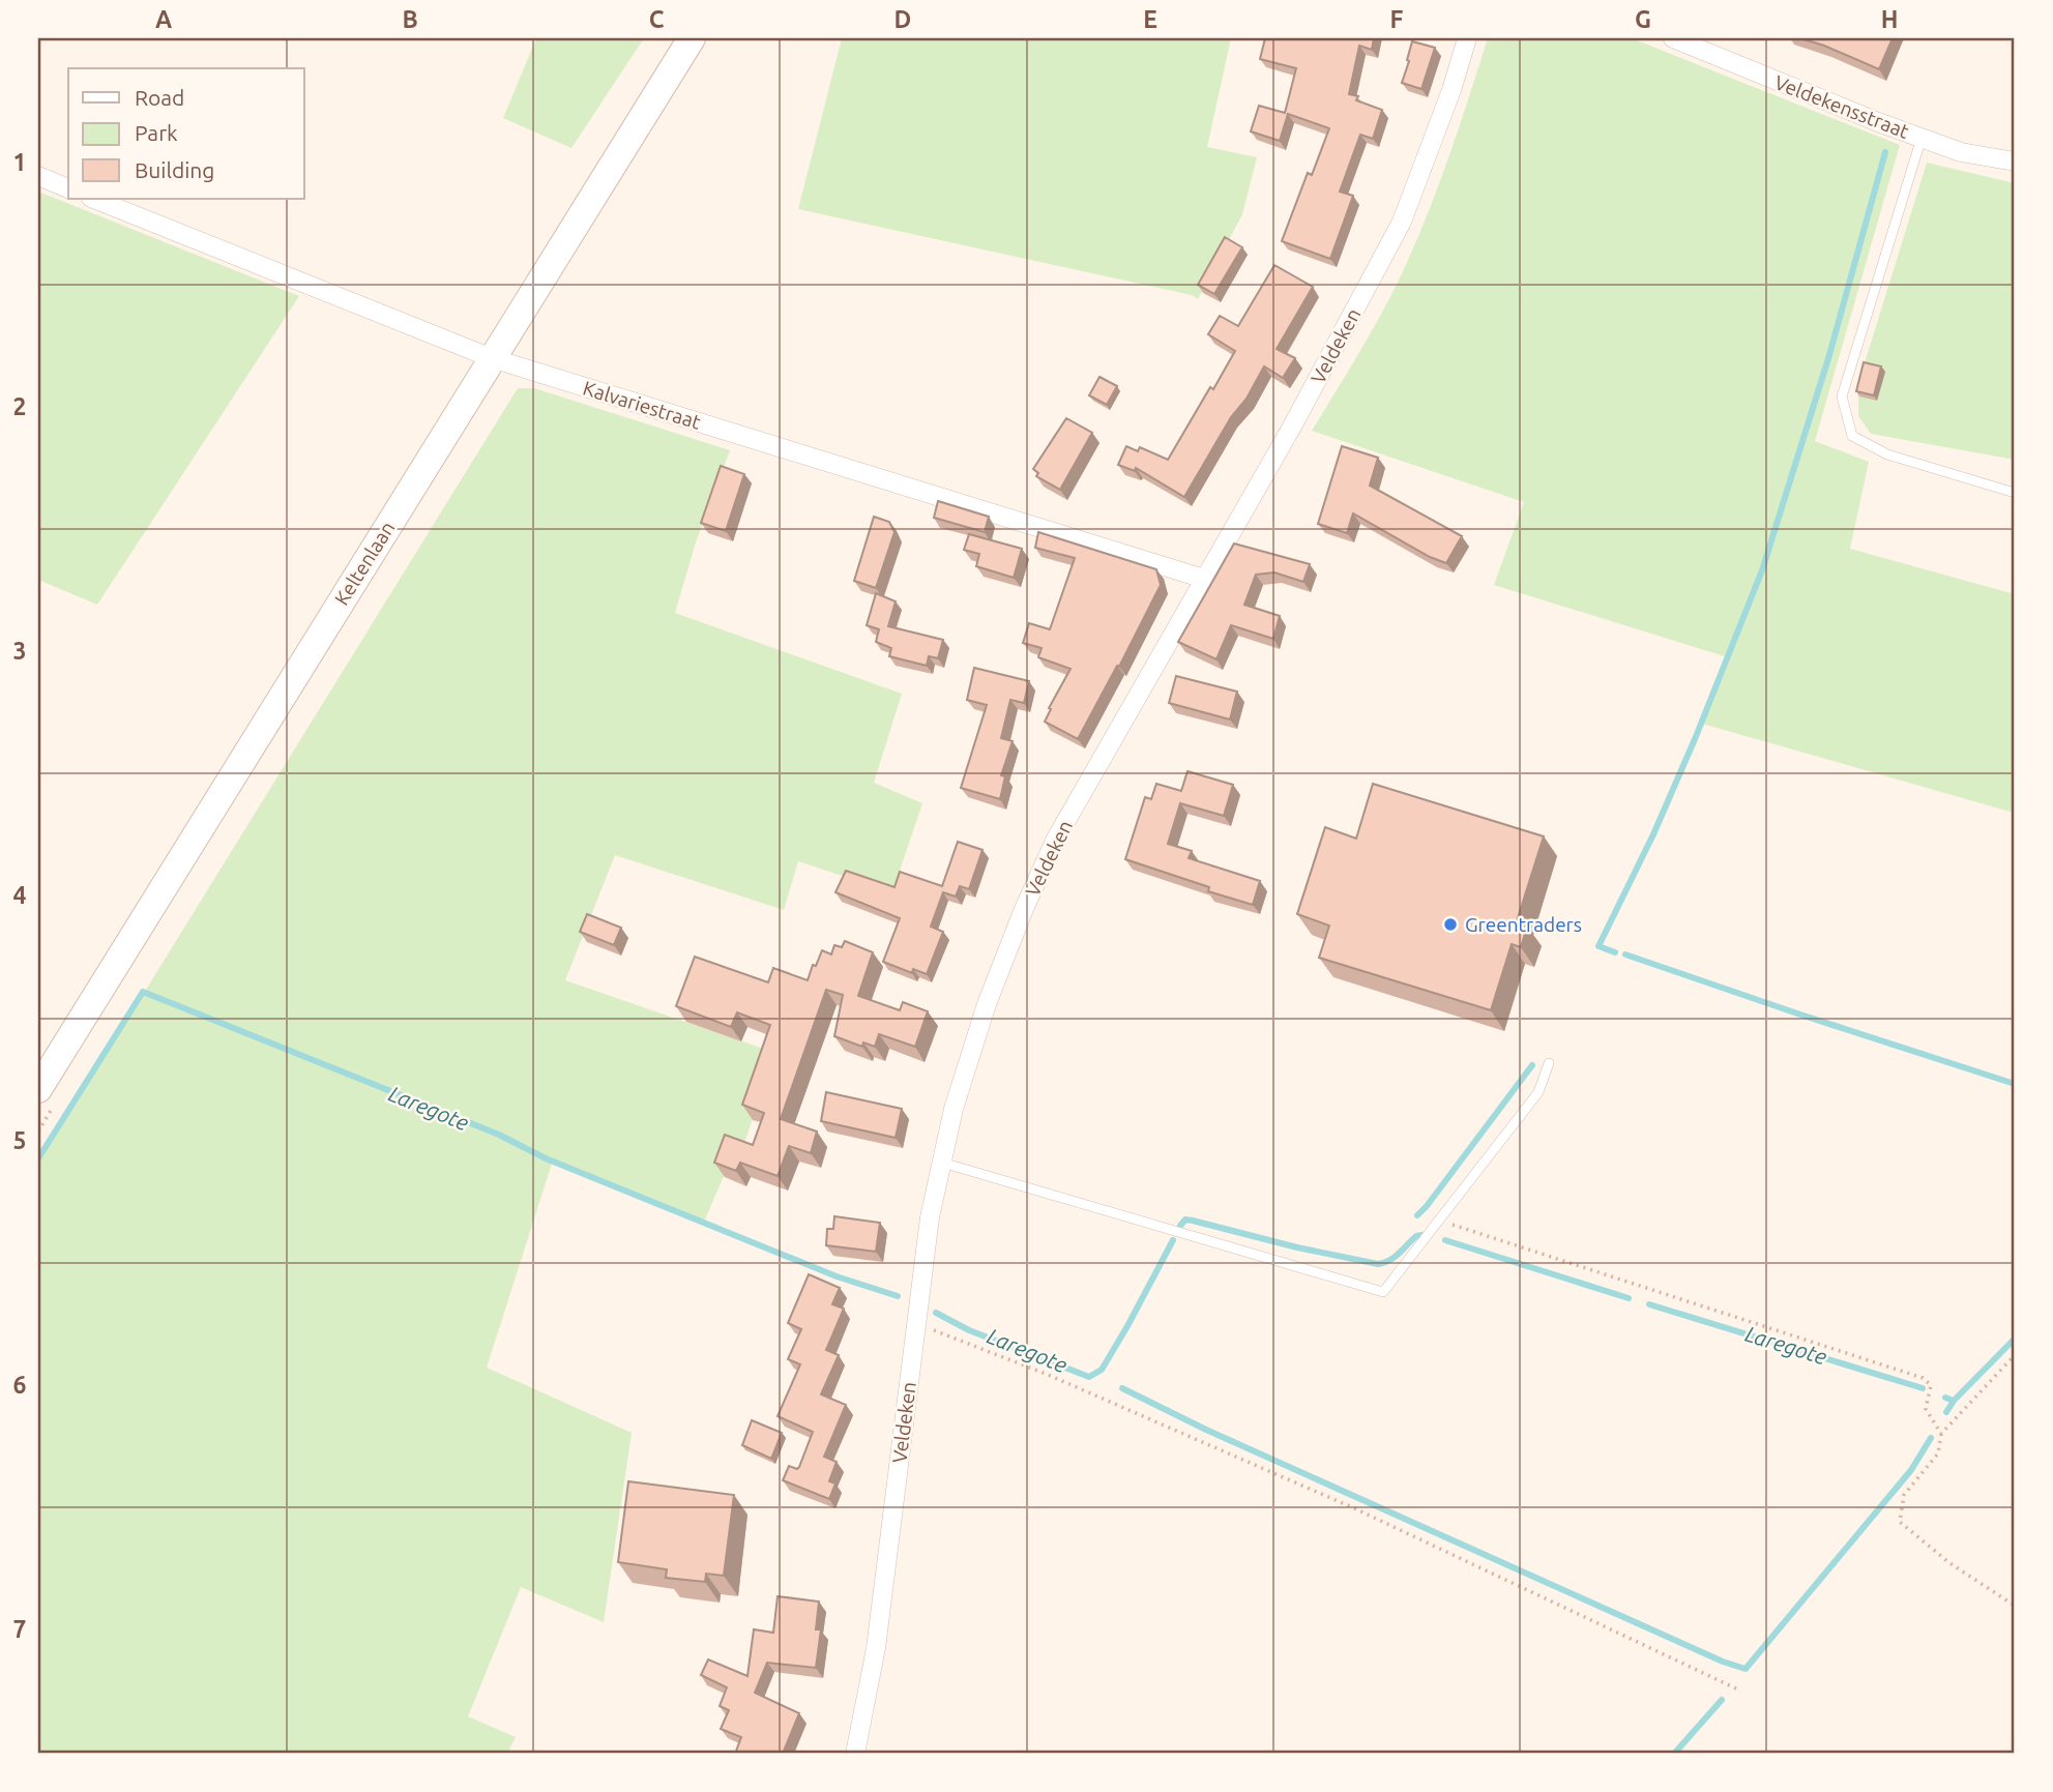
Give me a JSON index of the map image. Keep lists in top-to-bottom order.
{
  "streets": {
    "main road": ["Keltenlaan"],
    "street": ["Veldekensstraat", "Veldeken", "Kalvariestraat"]
  },
  "crossings": [
    ["Veldeken", "Kalvariestraat"],
    ["Kalvariestraat", "Keltenlaan"]
  ],
  "water": ["Laregote"],
  "places": ["Greentraders"],
  "legend": ["Road", "Park", "Building"],
  "grid": {
    "columns": [
      "A",
      "B",
      "C",
      "D",
      "E",
      "F",
      "G",
      "H"
    ],
    "rows": [
      "1",
      "2",
      "3",
      "4",
      "5",
      "6",
      "7"
    ]
  }
}
